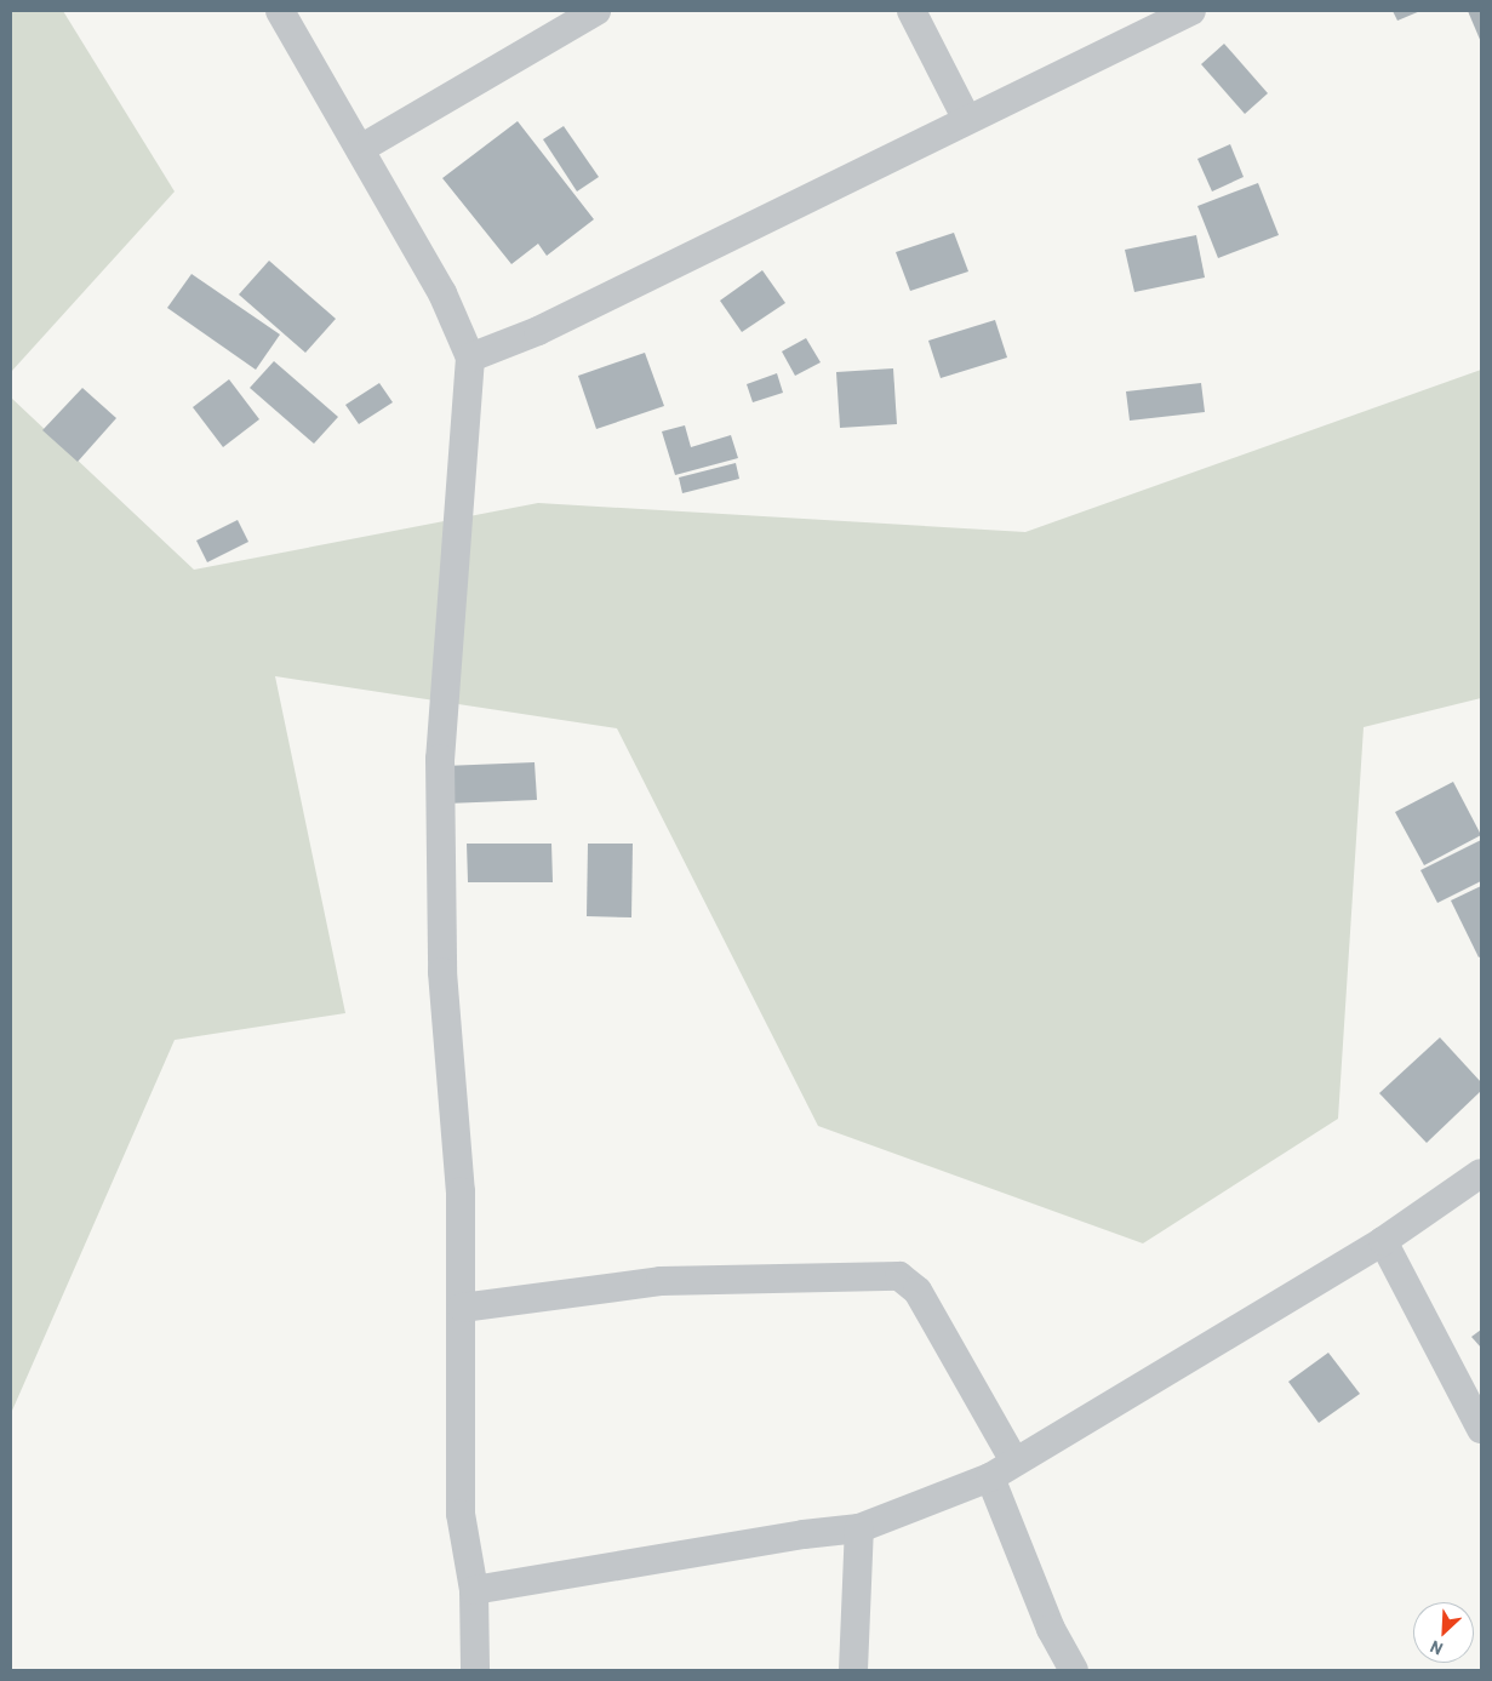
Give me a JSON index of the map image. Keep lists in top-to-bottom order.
{
  "north": "bottom left"
}
